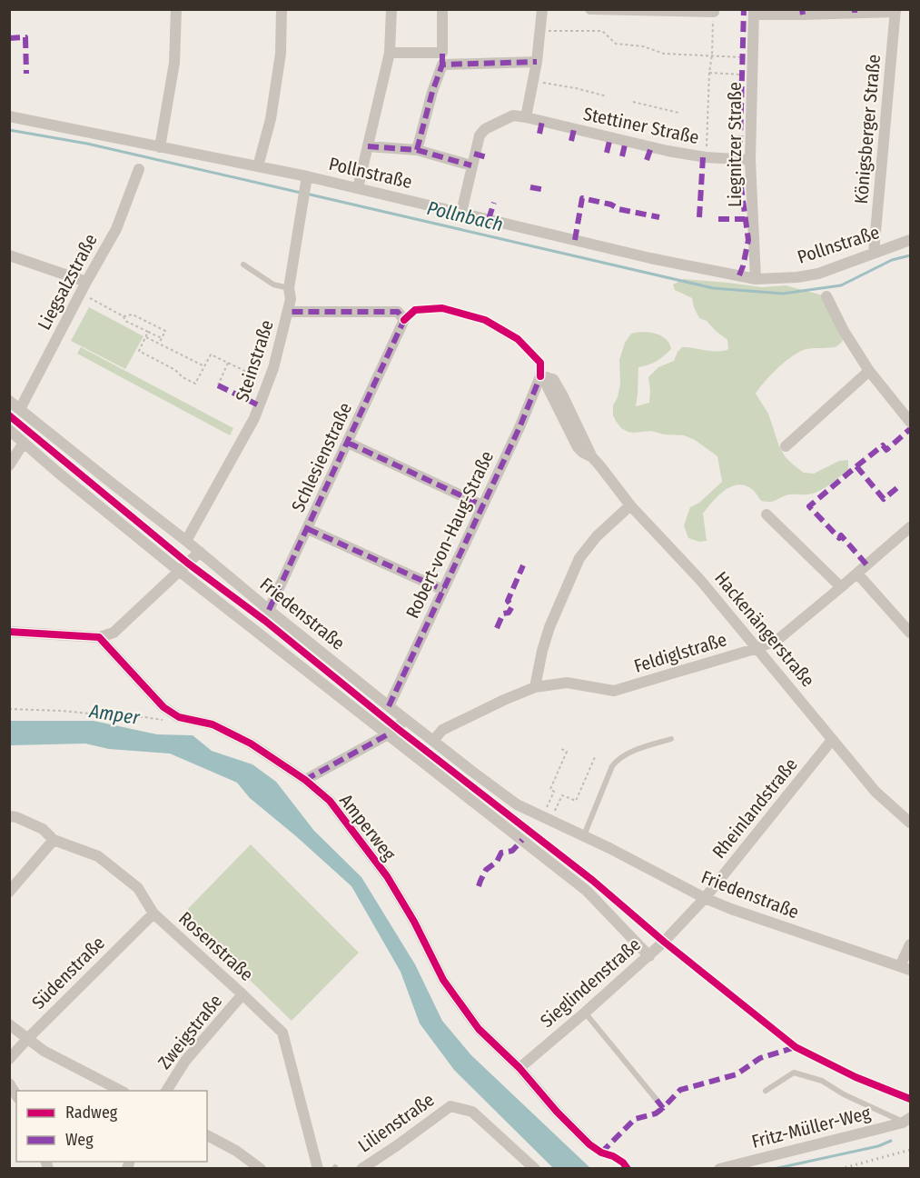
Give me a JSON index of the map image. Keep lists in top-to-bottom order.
{
  "streets": {
    "street": [
      "Stettiner Straße",
      "Königsberger Straße",
      "Liegnitzer Straße",
      "Pollnstraße",
      "Liegsalzstraße",
      "Steinstraße",
      "Schlesienstraße",
      "Robert-von-Haug-Straße",
      "Friedenstraße",
      "Hackenängerstraße",
      "Feldiglstraße",
      "Rheinlandstraße",
      "Amperweg",
      "Rosenstraße",
      "Südenstraße",
      "Sieglindenstraße",
      "Zweigstraße",
      "Lilienstraße",
      "Fritz-Müller-Weg"
    ]
  },
  "crossings": [
    ["Stettiner Straße", "Liegnitzer Straße"],
    ["Königsberger Straße", "Pollnstraße"],
    ["Liegnitzer Straße", "Pollnstraße"],
    ["Pollnstraße", "Steinstraße"],
    ["Liegsalzstraße", "Friedenstraße"],
    ["Steinstraße", "Schlesienstraße"],
    ["Steinstraße", "Friedenstraße"],
    ["Schlesienstraße", "Friedenstraße"],
    ["Robert-von-Haug-Straße", "Friedenstraße"],
    ["Robert-von-Haug-Straße", "Hackenängerstraße"],
    ["Friedenstraße", "Feldiglstraße"],
    ["Friedenstraße", "Rheinlandstraße"],
    ["Friedenstraße", "Sieglindenstraße"],
    ["Hackenängerstraße", "Feldiglstraße"],
    ["Hackenängerstraße", "Rheinlandstraße"],
    ["Rheinlandstraße", "Sieglindenstraße"],
    ["Amperweg", "Sieglindenstraße"],
    ["Rosenstraße", "Südenstraße"],
    ["Rosenstraße", "Zweigstraße"]
  ],
  "water": ["Pollnbach", "Amper"],
  "legend": ["Radweg", "Weg"]
}
